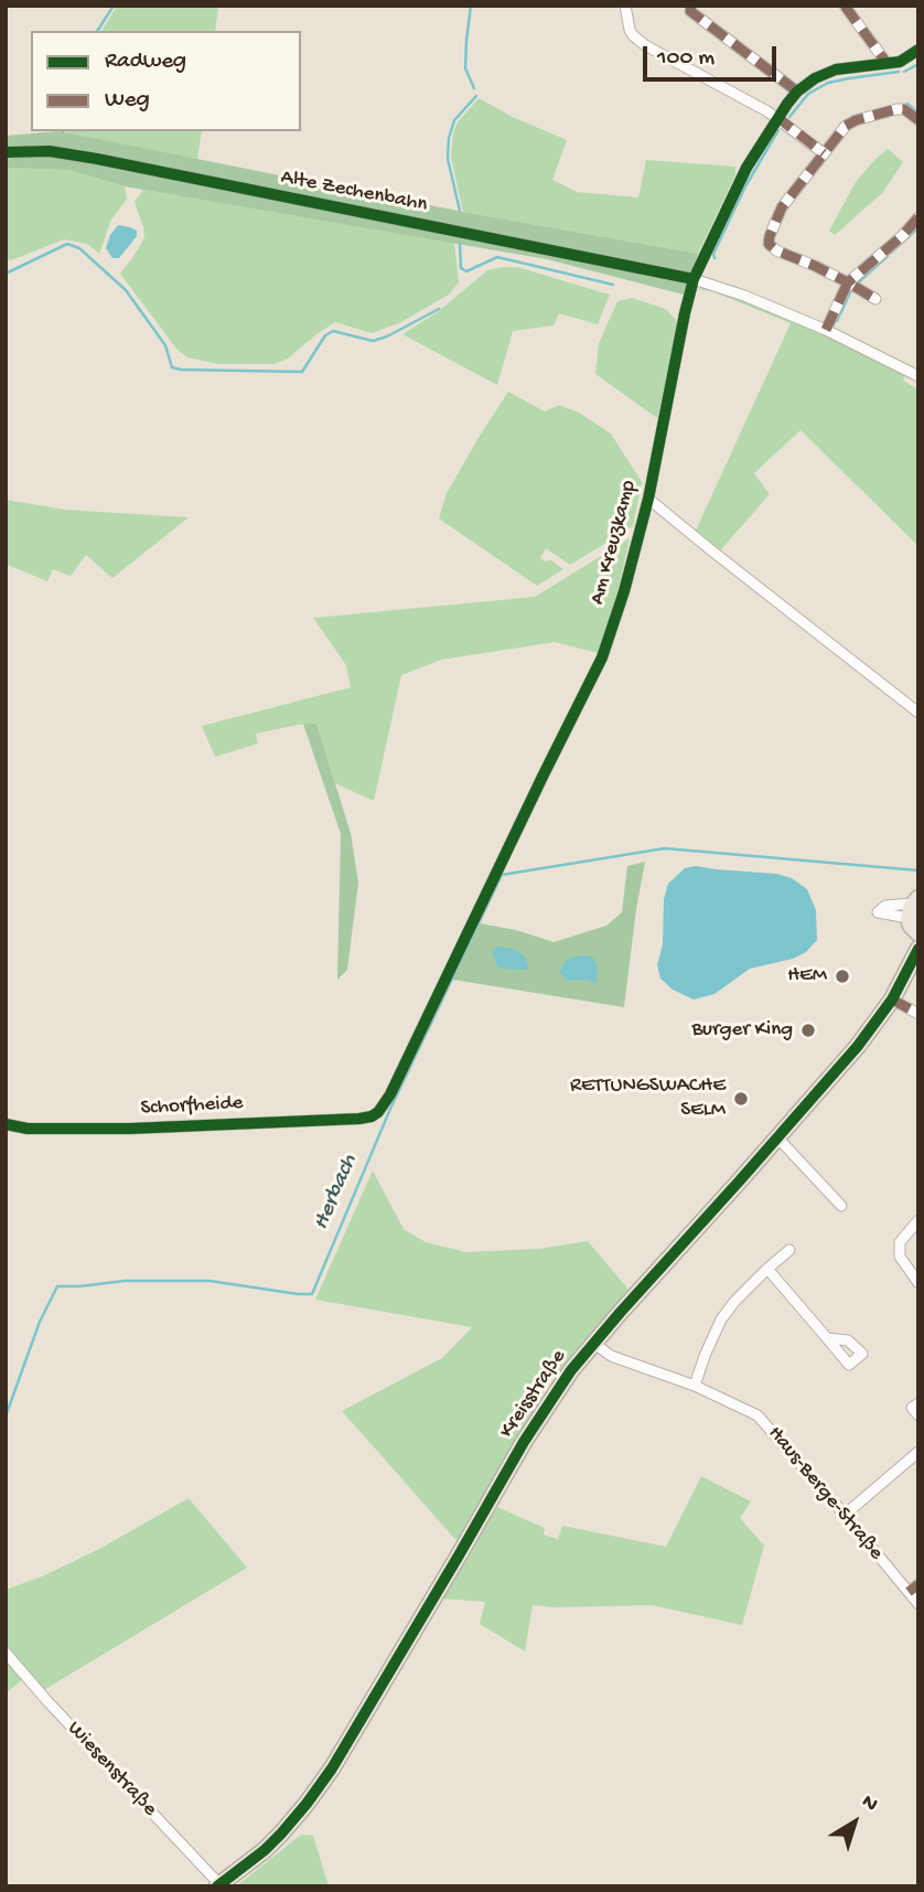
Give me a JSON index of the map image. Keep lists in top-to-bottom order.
{
  "streets": {
    "main road": ["Kreisstraße"],
    "street": [
      "Alte Zechenbahn",
      "Am Kreuzkamp",
      "Schorfheide",
      "Haus-Berge-Straße",
      "Wiesenstraße"
    ]
  },
  "crossings": [
    ["Alte Zechenbahn", "Am Kreuzkamp"],
    ["Am Kreuzkamp", "Schorfheide"],
    ["Kreisstraße", "Haus-Berge-Straße"],
    ["Kreisstraße", "Wiesenstraße"]
  ],
  "water": ["Herbach"],
  "places": ["HEM", "Burger King", "RETTUNGSWACHE SELM"],
  "legend": ["Radweg", "Weg"],
  "scale_bar": "100 m",
  "north": "top right"
}
